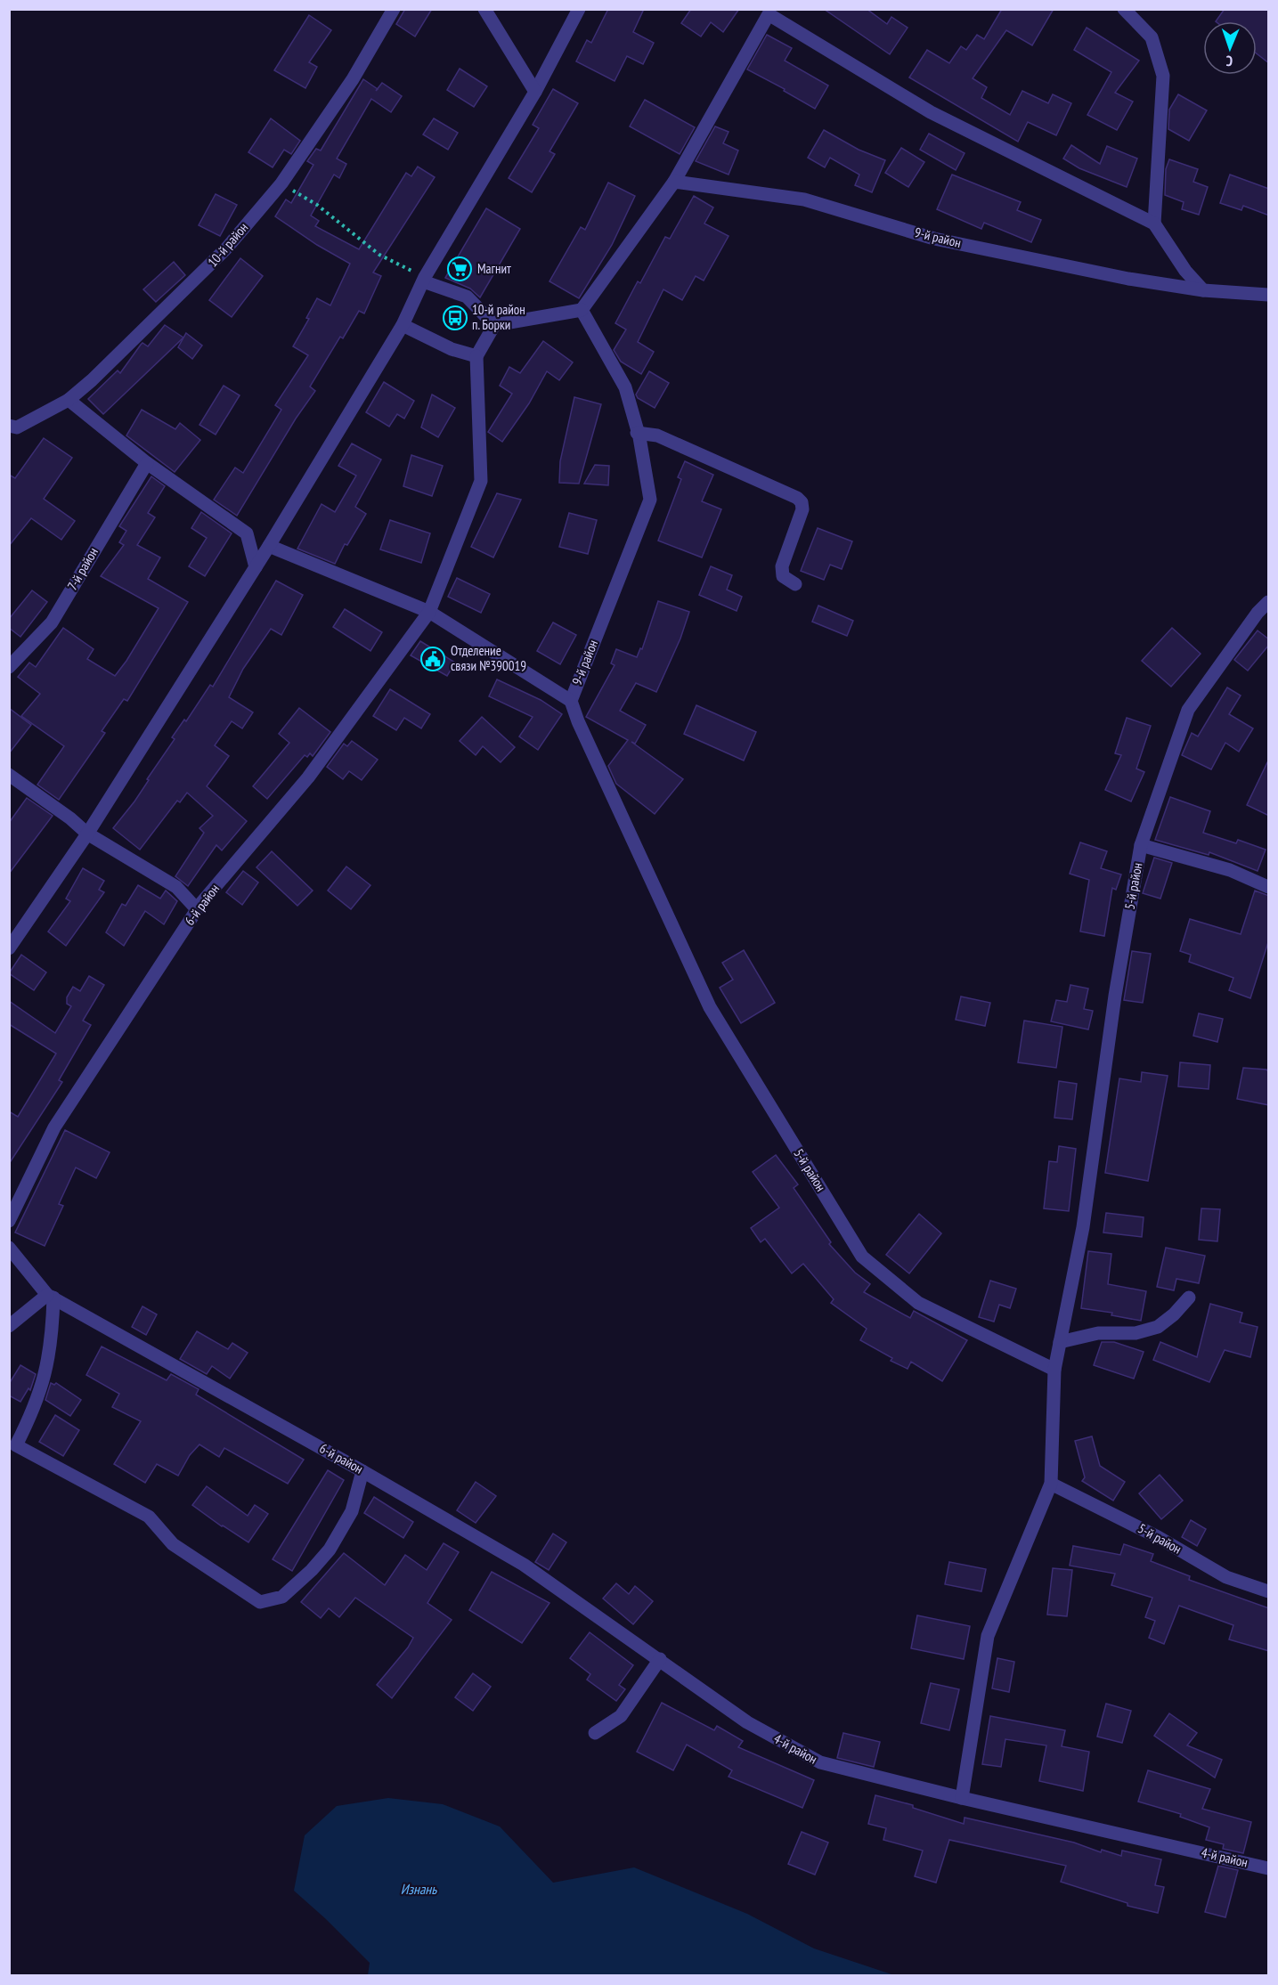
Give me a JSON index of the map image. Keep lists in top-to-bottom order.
{
  "streets": {
    "street": [
      "9-й район",
      "10-й район",
      "7-й район",
      "5-й район",
      "6-й район",
      "4-й район"
    ]
  },
  "crossings": [
    ["9-й район", "5-й район"],
    ["5-й район", "4-й район"],
    ["6-й район", "4-й район"]
  ],
  "water": ["Изнань"],
  "places": {
    "supermarket": ["Магнит"],
    "bus stop": ["10-й район п. Борки"],
    "public building": ["Отделение связи №390019"]
  },
  "north": "bottom"
}
